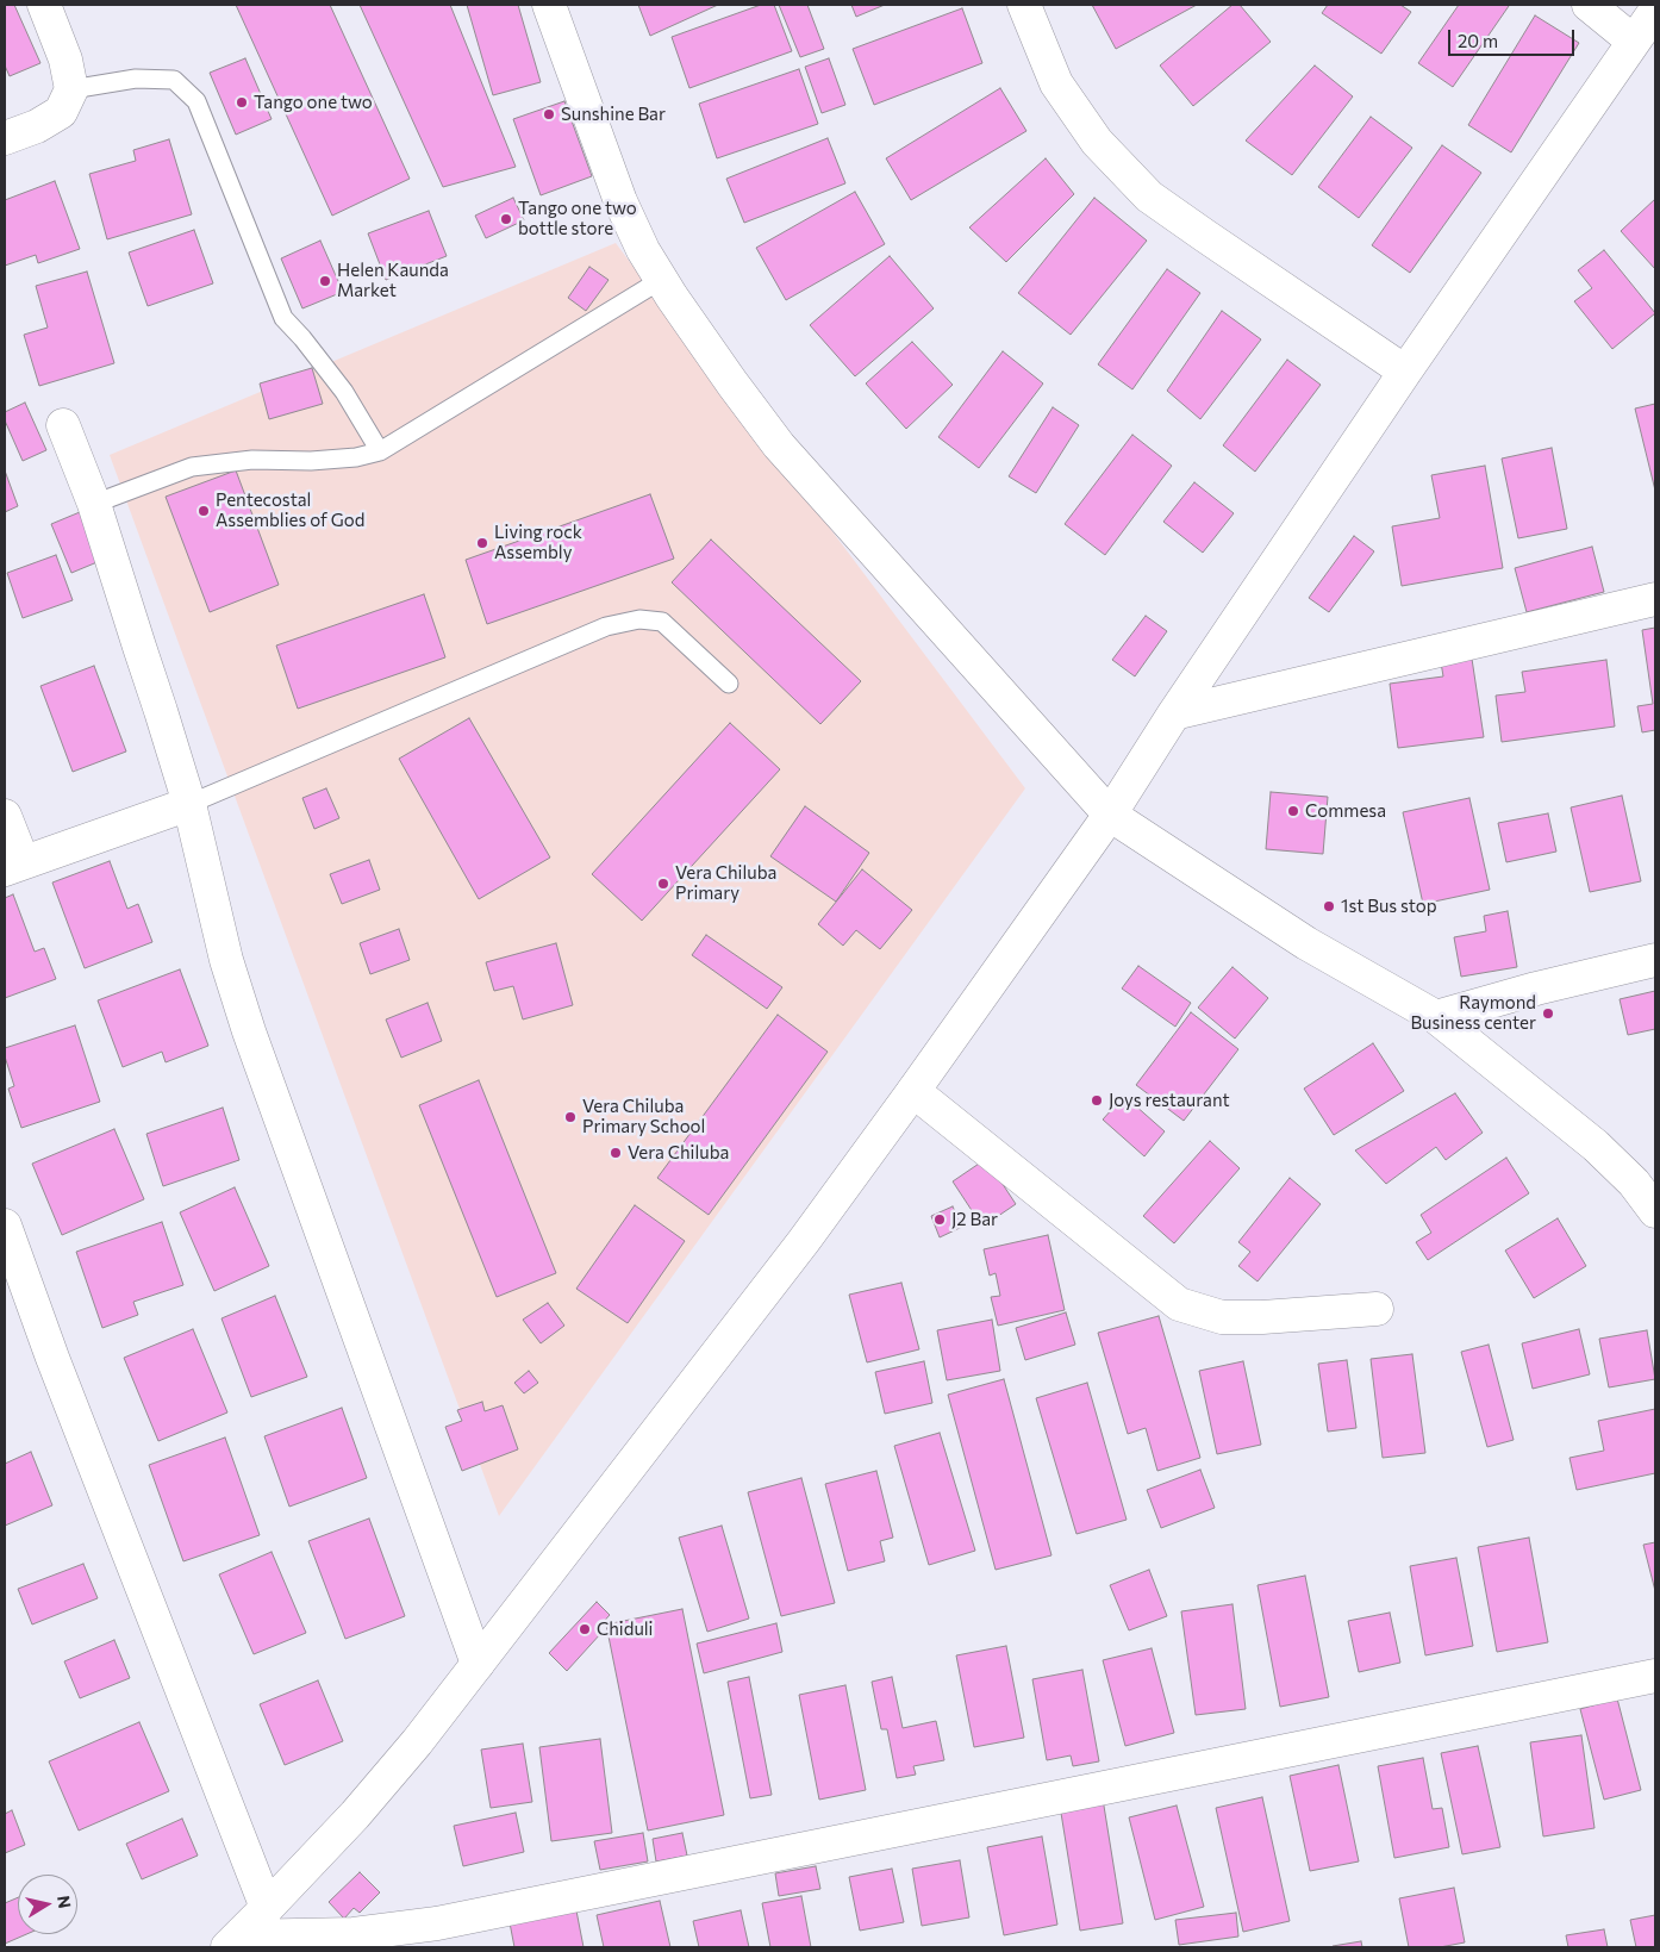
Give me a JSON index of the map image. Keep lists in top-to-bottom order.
{
  "places": [
    "Tango one two",
    "Sunshine Bar",
    "Tango one two bottle store",
    "Helen Kaunda Market",
    "Pentecostal Assemblies of God",
    "Living rock Assembly",
    "Commesa",
    "Vera Chiluba Primary",
    "1st Bus stop",
    "Raymond Business center",
    "Joys restaurant",
    "Vera Chiluba Primary School",
    "Vera Chiluba",
    "J2 Bar",
    "Chiduli"
  ],
  "scale_bar": "20 m",
  "north": "right"
}
